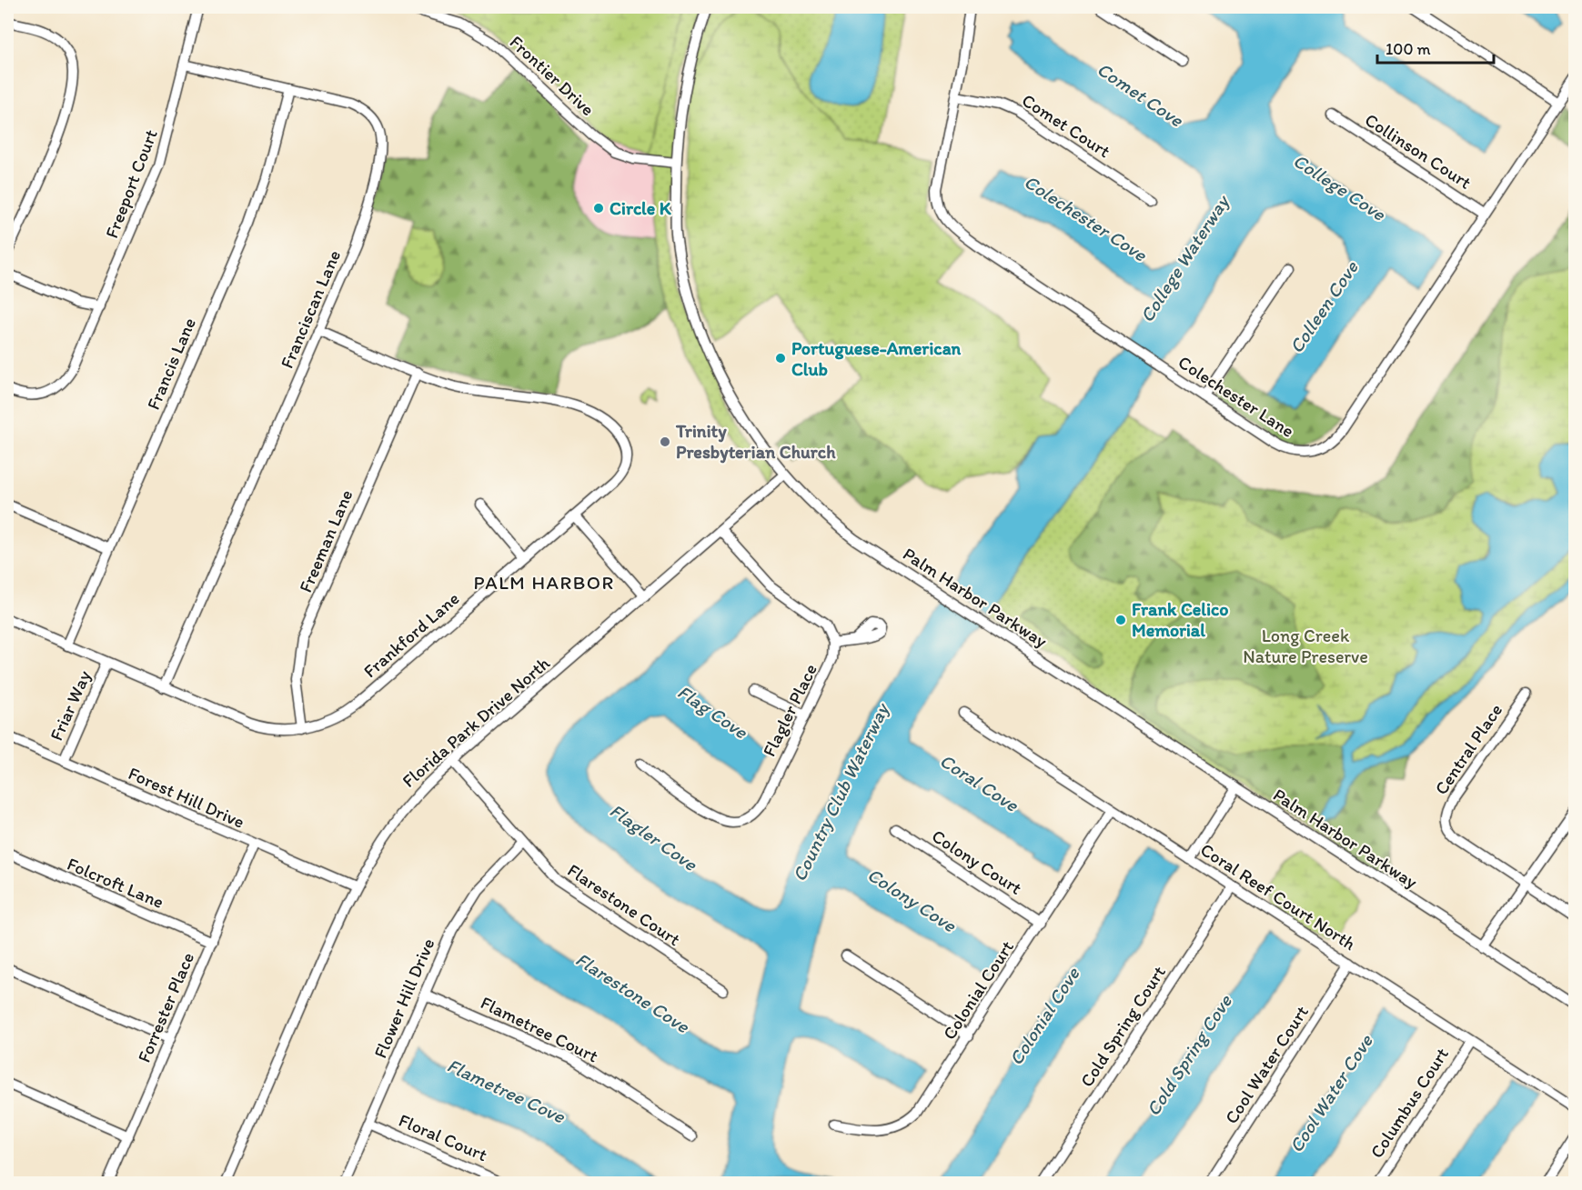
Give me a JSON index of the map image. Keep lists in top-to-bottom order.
{
  "streets": {
    "street": [
      "Frontier Drive",
      "Comet Court",
      "Collinson Court",
      "Freeport Court",
      "Franciscan Lane",
      "Francis Lane",
      "Colechester Lane",
      "Freeman Lane",
      "Palm Harbor Parkway",
      "Frankford Lane",
      "Friar Way",
      "Flagler Place",
      "Florida Park Drive North",
      "Central Place",
      "Forest Hill Drive",
      "Colony Court",
      "Folcroft Lane",
      "Coral Reef Court North",
      "Flarestone Court",
      "Colonial Court",
      "Flower Hill Drive",
      "Forrester Place",
      "Cold Spring Court",
      "Flametree Court",
      "Cool Water Court",
      "Columbus Court",
      "Floral Court"
    ]
  },
  "crossings": [
    ["Frontier Drive", "Palm Harbor Parkway"],
    ["Comet Court", "Colechester Lane"],
    ["Collinson Court", "Colechester Lane"],
    ["Freeport Court", "Franciscan Lane"],
    ["Franciscan Lane", "Francis Lane"],
    ["Franciscan Lane", "Frankford Lane"],
    ["Francis Lane", "Frankford Lane"],
    ["Freeman Lane", "Frankford Lane"],
    ["Palm Harbor Parkway", "Florida Park Drive North"],
    ["Frankford Lane", "Friar Way"],
    ["Friar Way", "Forest Hill Drive"],
    ["Florida Park Drive North", "Forest Hill Drive"],
    ["Florida Park Drive North", "Flarestone Court"],
    ["Forest Hill Drive", "Forrester Place"],
    ["Colony Court", "Colonial Court"],
    ["Folcroft Lane", "Forrester Place"],
    ["Coral Reef Court North", "Colonial Court"],
    ["Coral Reef Court North", "Cold Spring Court"],
    ["Coral Reef Court North", "Cool Water Court"],
    ["Coral Reef Court North", "Columbus Court"],
    ["Flarestone Court", "Flower Hill Drive"],
    ["Flower Hill Drive", "Flametree Court"],
    ["Flower Hill Drive", "Floral Court"]
  ],
  "districts": ["PALM HARBOR"],
  "water": [
    "Comet Cove",
    "College Cove",
    "Colechester Cove",
    "College Waterway",
    "Colleen Cove",
    "Flag Cove",
    "Coral Cove",
    "Country Club Waterway",
    "Flagler Cove",
    "Colony Cove",
    "Flarestone Cove",
    "Colonial Cove",
    "Cold Spring Cove",
    "Flametree Cove",
    "Cool Water Cove"
  ],
  "parks": ["Long Creek Nature Preserve"],
  "places": [
    "Circle K",
    "Portuguese-American Club",
    "Trinity Presbyterian Church",
    "Frank Celico Memorial"
  ],
  "scale_bar": "100 m"
}
